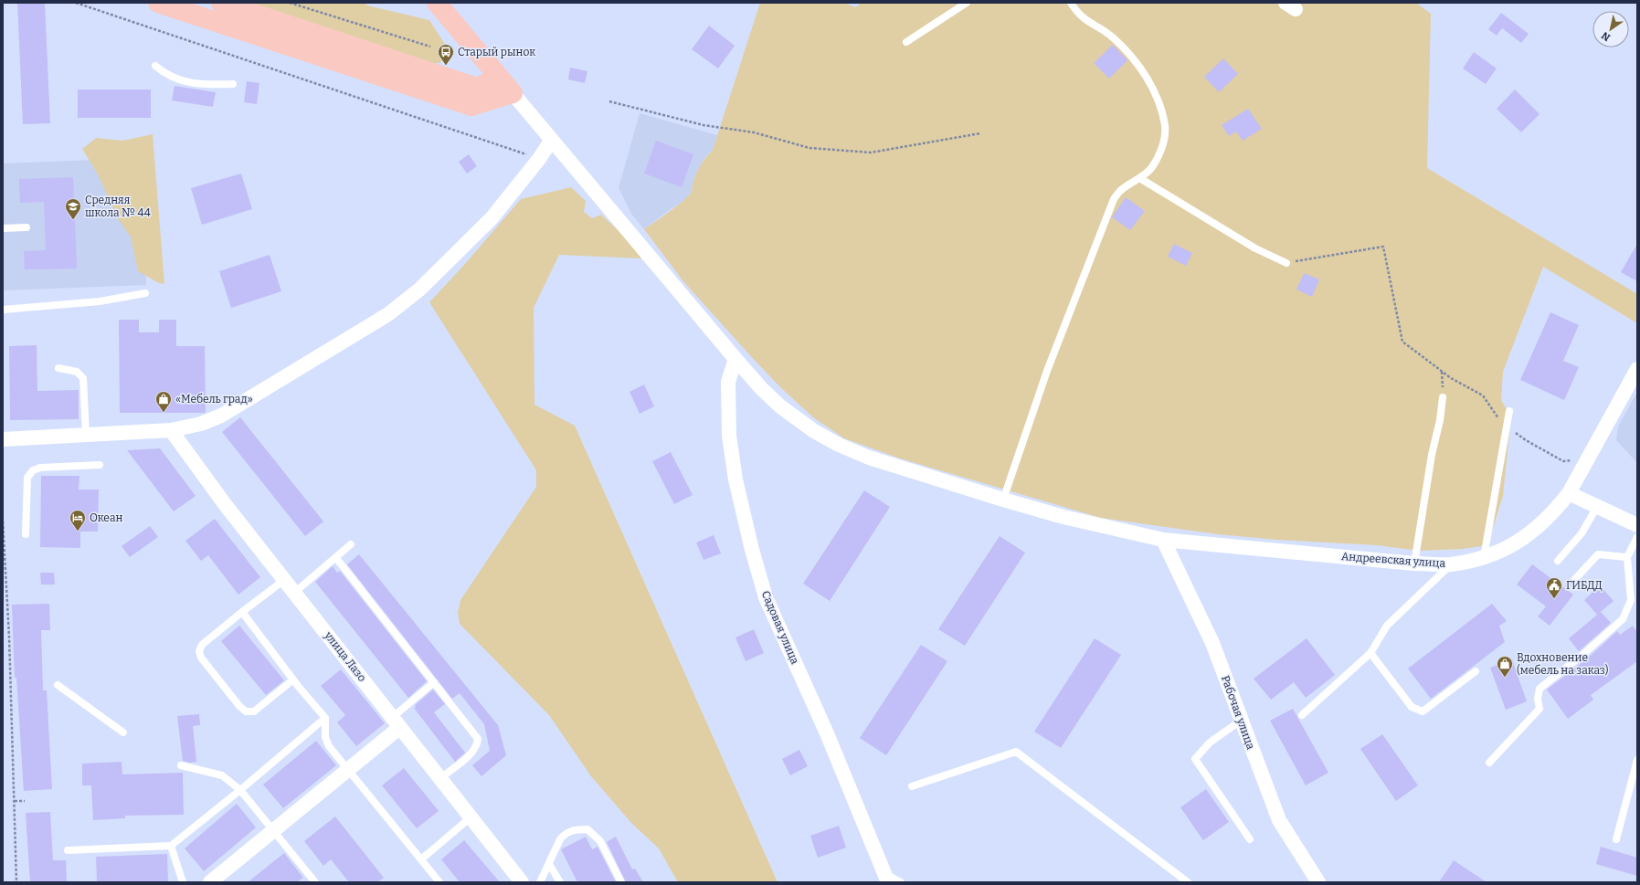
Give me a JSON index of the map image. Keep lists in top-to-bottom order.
{
  "streets": {
    "street": [
      "Андреевская улица",
      "Садовая улица",
      "улица Лазо",
      "Рабочая улица"
    ]
  },
  "crossings": [
    ["Андреевская улица", "Садовая улица"],
    ["Андреевская улица", "Рабочая улица"]
  ],
  "places": {
    "bus stop": ["Старый рынок"],
    "school or university": ["Средняя школа № 44"],
    "shop": ["«Мебель град»", "Вдохновение (мебель на заказ)"],
    "hotel": ["Океан"],
    "public building": ["ГИБДД"]
  },
  "north": "bottom left"
}
